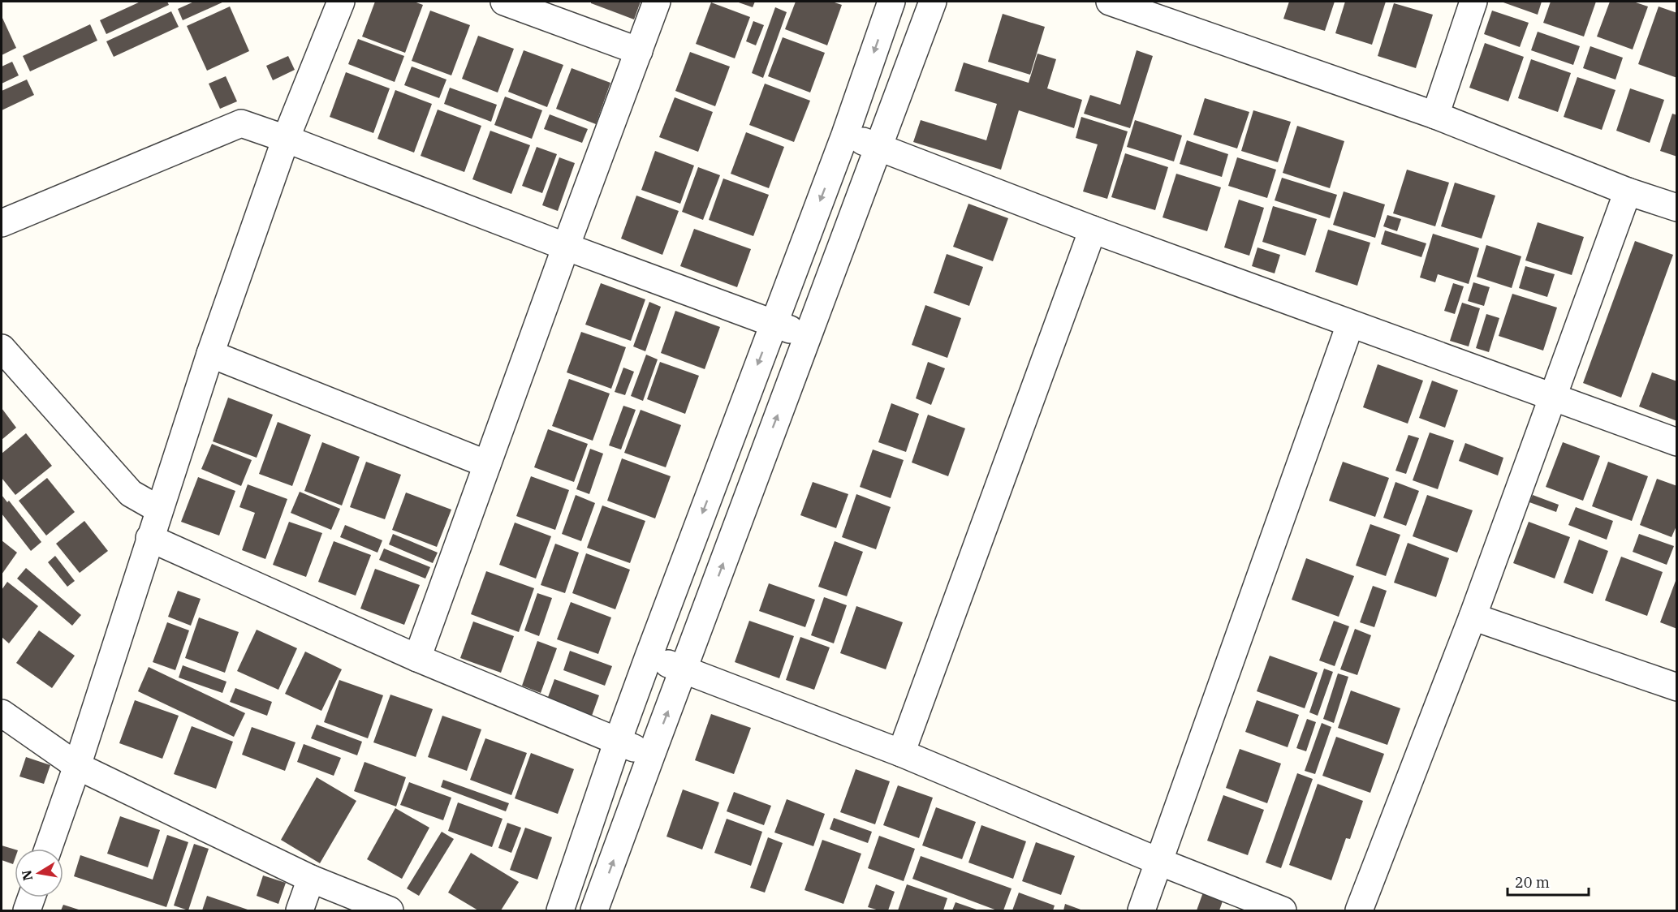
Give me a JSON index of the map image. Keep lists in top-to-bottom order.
{
  "scale_bar": "20 m",
  "north": "left"
}
